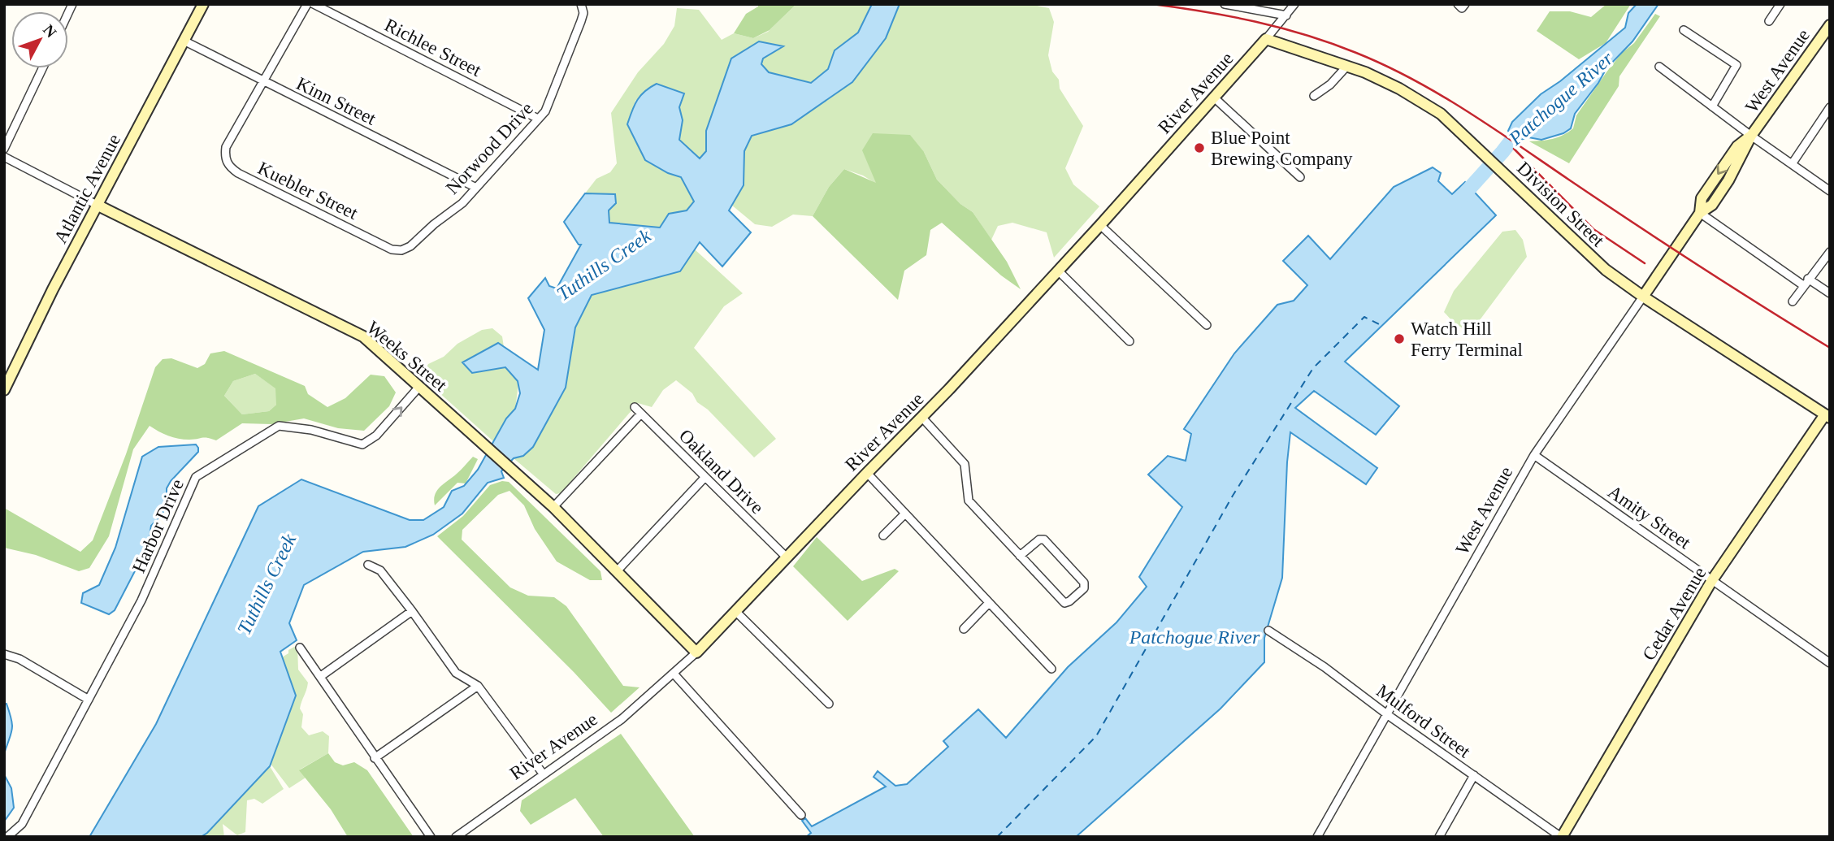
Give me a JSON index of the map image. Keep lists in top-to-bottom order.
{
  "streets": {
    "main road": [
      "West Avenue",
      "River Avenue",
      "Atlantic Avenue",
      "Division Street",
      "Weeks Street",
      "Cedar Avenue"
    ],
    "street": [
      "Richlee Street",
      "Kinn Street",
      "Norwood Drive",
      "Kuebler Street",
      "Oakland Drive",
      "Amity Street",
      "Harbor Drive",
      "Mulford Street"
    ]
  },
  "crossings": [
    ["Richlee Street", "Norwood Drive"],
    ["West Avenue", "Division Street"],
    ["West Avenue", "Amity Street"],
    ["West Avenue", "Mulford Street"],
    ["River Avenue", "Division Street"],
    ["River Avenue", "Weeks Street"],
    ["River Avenue", "Oakland Drive"],
    ["Kinn Street", "Norwood Drive"],
    ["Kinn Street", "Atlantic Avenue"],
    ["Kinn Street", "Kuebler Street"],
    ["Norwood Drive", "Kuebler Street"],
    ["Atlantic Avenue", "Weeks Street"],
    ["Division Street", "Cedar Avenue"],
    ["Weeks Street", "Harbor Drive"],
    ["Amity Street", "Cedar Avenue"],
    ["Cedar Avenue", "Mulford Street"]
  ],
  "one_way": ["Harbor Drive"],
  "water": ["Patchogue River", "Tuthills Creek"],
  "places": ["Blue Point Brewing Company", "Watch Hill Ferry Terminal"],
  "north": "top right"
}
